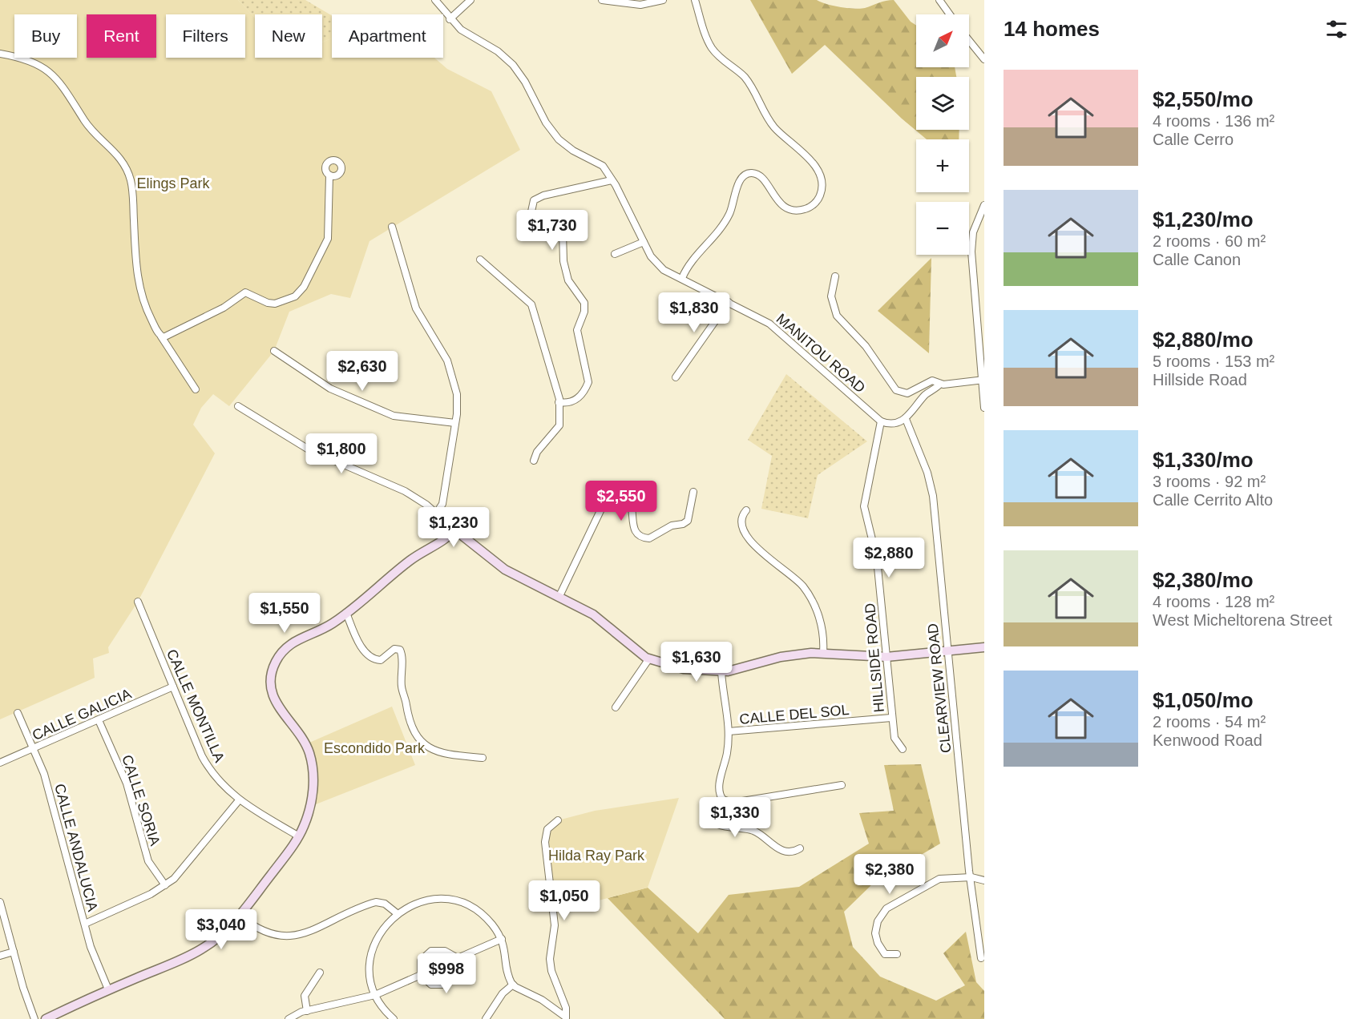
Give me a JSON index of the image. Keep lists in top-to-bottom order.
{
  "streets": {
    "street": [
      "MANITOU ROAD",
      "HILLSIDE ROAD",
      "CLEARVIEW ROAD",
      "CALLE MONTILLA",
      "CALLE GALICIA",
      "CALLE DEL SOL",
      "CALLE SORIA",
      "CALLE ANDALUCIA"
    ]
  },
  "crossings": [
    ["MANITOU ROAD", "HILLSIDE ROAD"],
    ["HILLSIDE ROAD", "CALLE DEL SOL"],
    ["CALLE MONTILLA", "CALLE GALICIA"],
    ["CALLE GALICIA", "CALLE SORIA"],
    ["CALLE GALICIA", "CALLE ANDALUCIA"]
  ],
  "parks": ["Elings Park", "Escondido Park", "Hilda Ray Park"],
  "north": "top right",
  "page": {
    "heading": "14 homes",
    "map_buttons": ["+", "−"],
    "chip": [
      "Buy",
      "Rent",
      "Filters",
      "New",
      "Apartment"
    ],
    "list": [
      {
        "name": "$2,550/mo",
        "note": "4 rooms · 136 m² · Calle Cerro"
      },
      {
        "name": "$1,230/mo",
        "note": "2 rooms · 60 m² · Calle Canon"
      },
      {
        "name": "$2,880/mo",
        "note": "5 rooms · 153 m² · Hillside Road"
      },
      {
        "name": "$1,330/mo",
        "note": "3 rooms · 92 m² · Calle Cerrito Alto"
      },
      {
        "name": "$2,380/mo",
        "note": "4 rooms · 128 m² · West Micheltorena Street"
      },
      {
        "name": "$1,050/mo",
        "note": "2 rooms · 54 m² · Kenwood Road"
      }
    ],
    "price": [
      "$1,730",
      "$1,830",
      "$2,630",
      "$1,800",
      "$2,550",
      "$1,230",
      "$2,880",
      "$1,550",
      "$1,630",
      "$1,330",
      "$2,380",
      "$1,050",
      "$3,040",
      "$998"
    ]
  }
}
